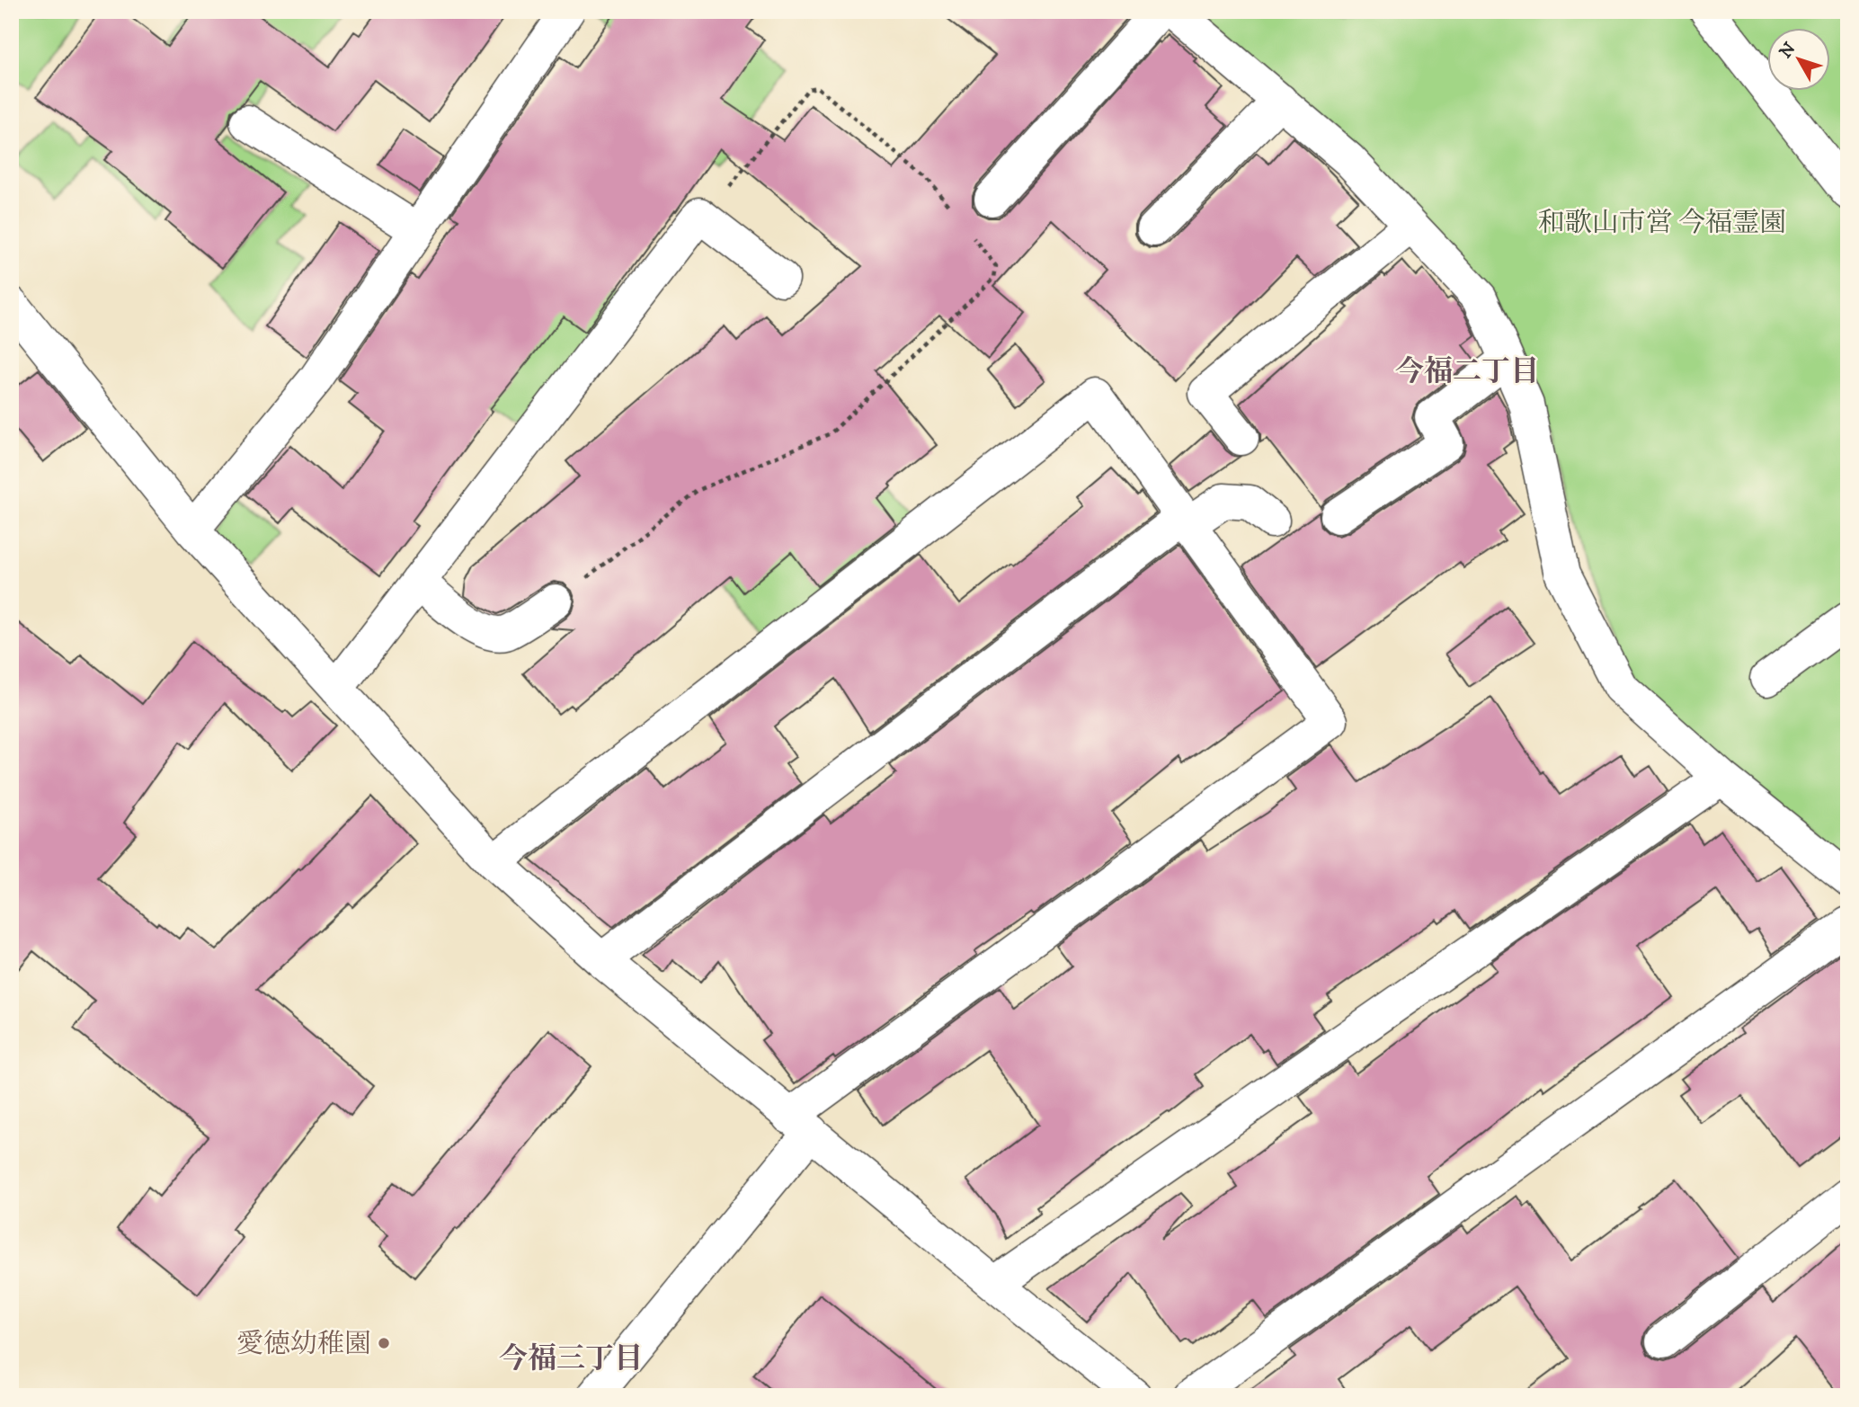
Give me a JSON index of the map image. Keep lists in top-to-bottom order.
{
  "districts": ["今福二丁目", "今福三丁目"],
  "parks": ["和歌山市営 今福霊園"],
  "places": ["愛徳幼稚園"],
  "north": "top left"
}
